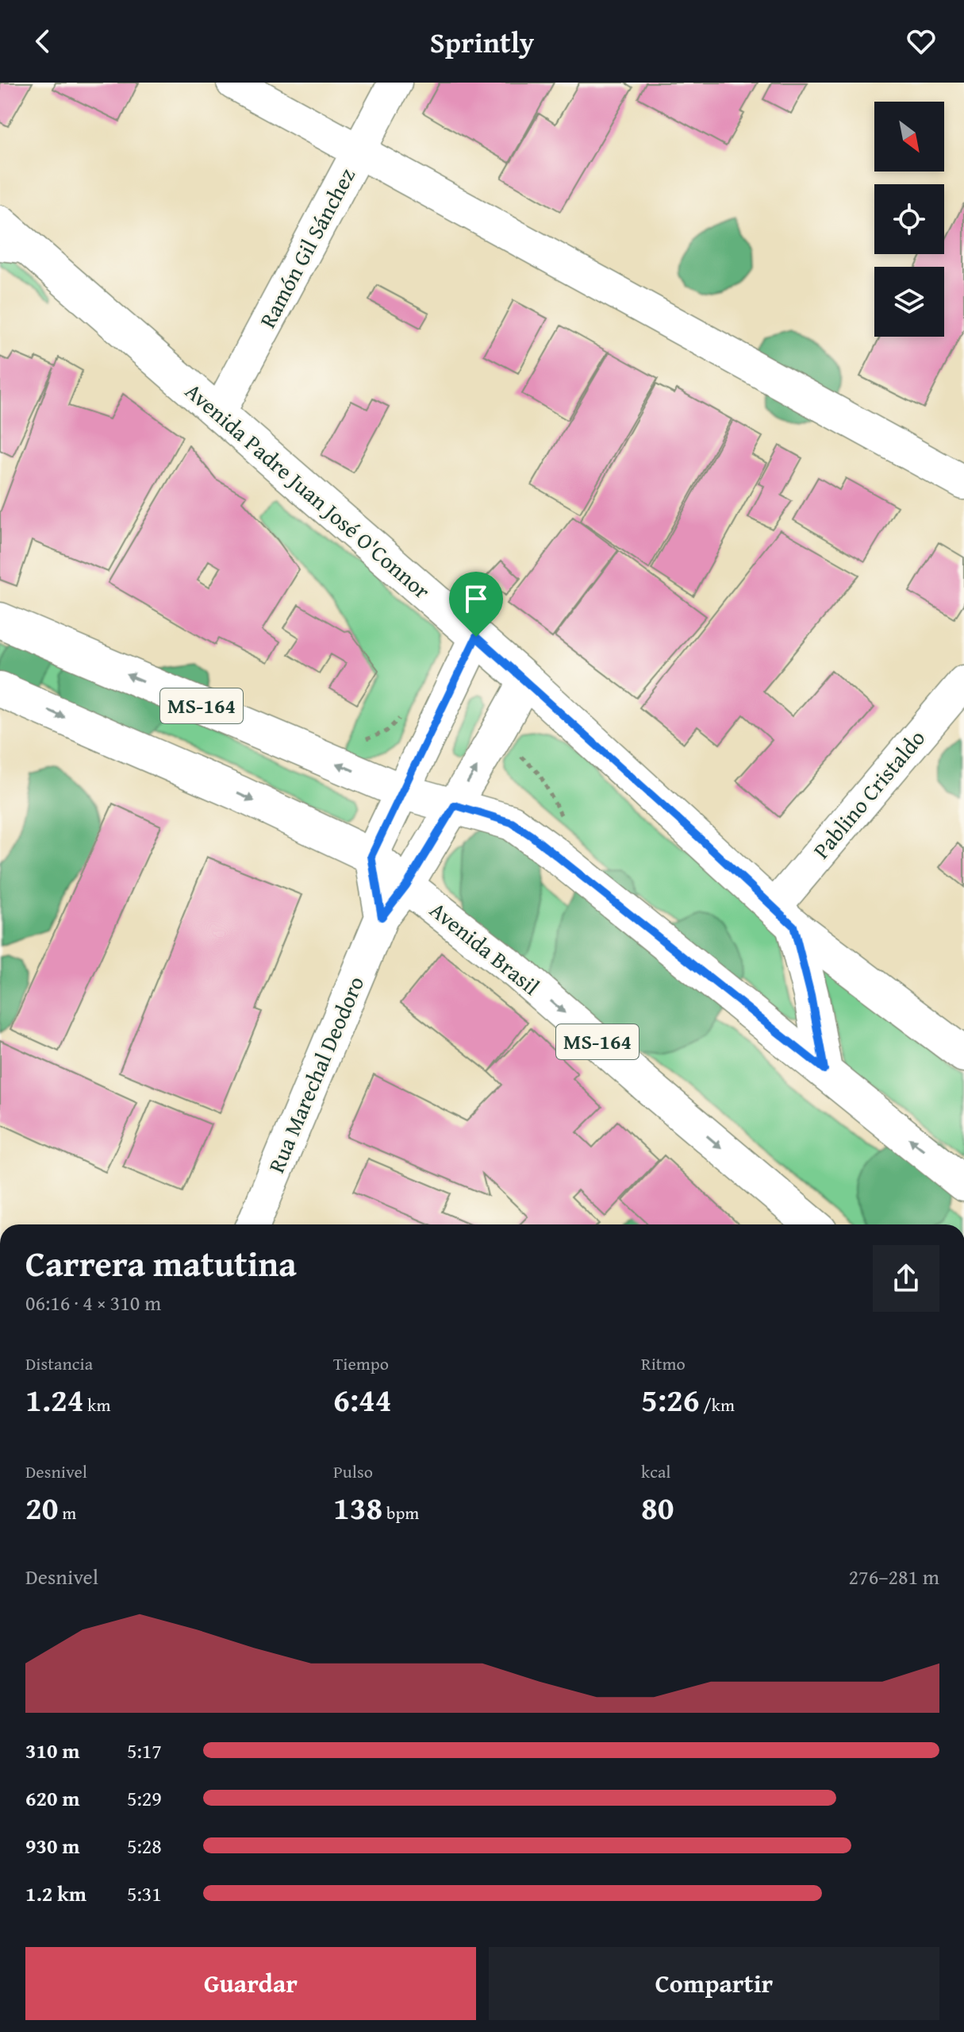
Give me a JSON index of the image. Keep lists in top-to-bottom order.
{
  "streets": {
    "main road": ["Avenida Padre Juan José O'Connor", "MS-164", "Avenida Brasil"],
    "street": ["Ramón Gil Sánchez", "Pablino Cristaldo", "Rua Marechal Deodoro"]
  },
  "crossings": [
    ["Ramón Gil Sánchez", "Avenida Padre Juan José O'Connor"],
    ["Avenida Padre Juan José O'Connor", "Pablino Cristaldo"],
    ["Avenida Padre Juan José O'Connor", "Rua Marechal Deodoro"],
    ["MS-164", "Rua Marechal Deodoro"],
    ["Avenida Brasil", "Rua Marechal Deodoro"]
  ],
  "north": "bottom right",
  "page": {
    "header": "Sprintly",
    "heading": ["Carrera matutina", "06:16 · 4 × 310 m"],
    "stats": [
      ["Distancia", "1.24 km"],
      ["Tiempo", "6:44"],
      ["Ritmo", "5:26 /km"],
      ["Desnivel", "20 m"],
      ["Pulso", "138 bpm"],
      ["kcal", "80"]
    ],
    "chart": ["Desnivel", "276–281 m"],
    "list": [
      {
        "name": "310 m",
        "note": "5:17"
      },
      {
        "name": "620 m",
        "note": "5:29"
      },
      {
        "name": "930 m",
        "note": "5:28"
      },
      {
        "name": "1.2 km",
        "note": "5:31"
      }
    ],
    "buttons": ["Guardar", "Compartir"]
  }
}
